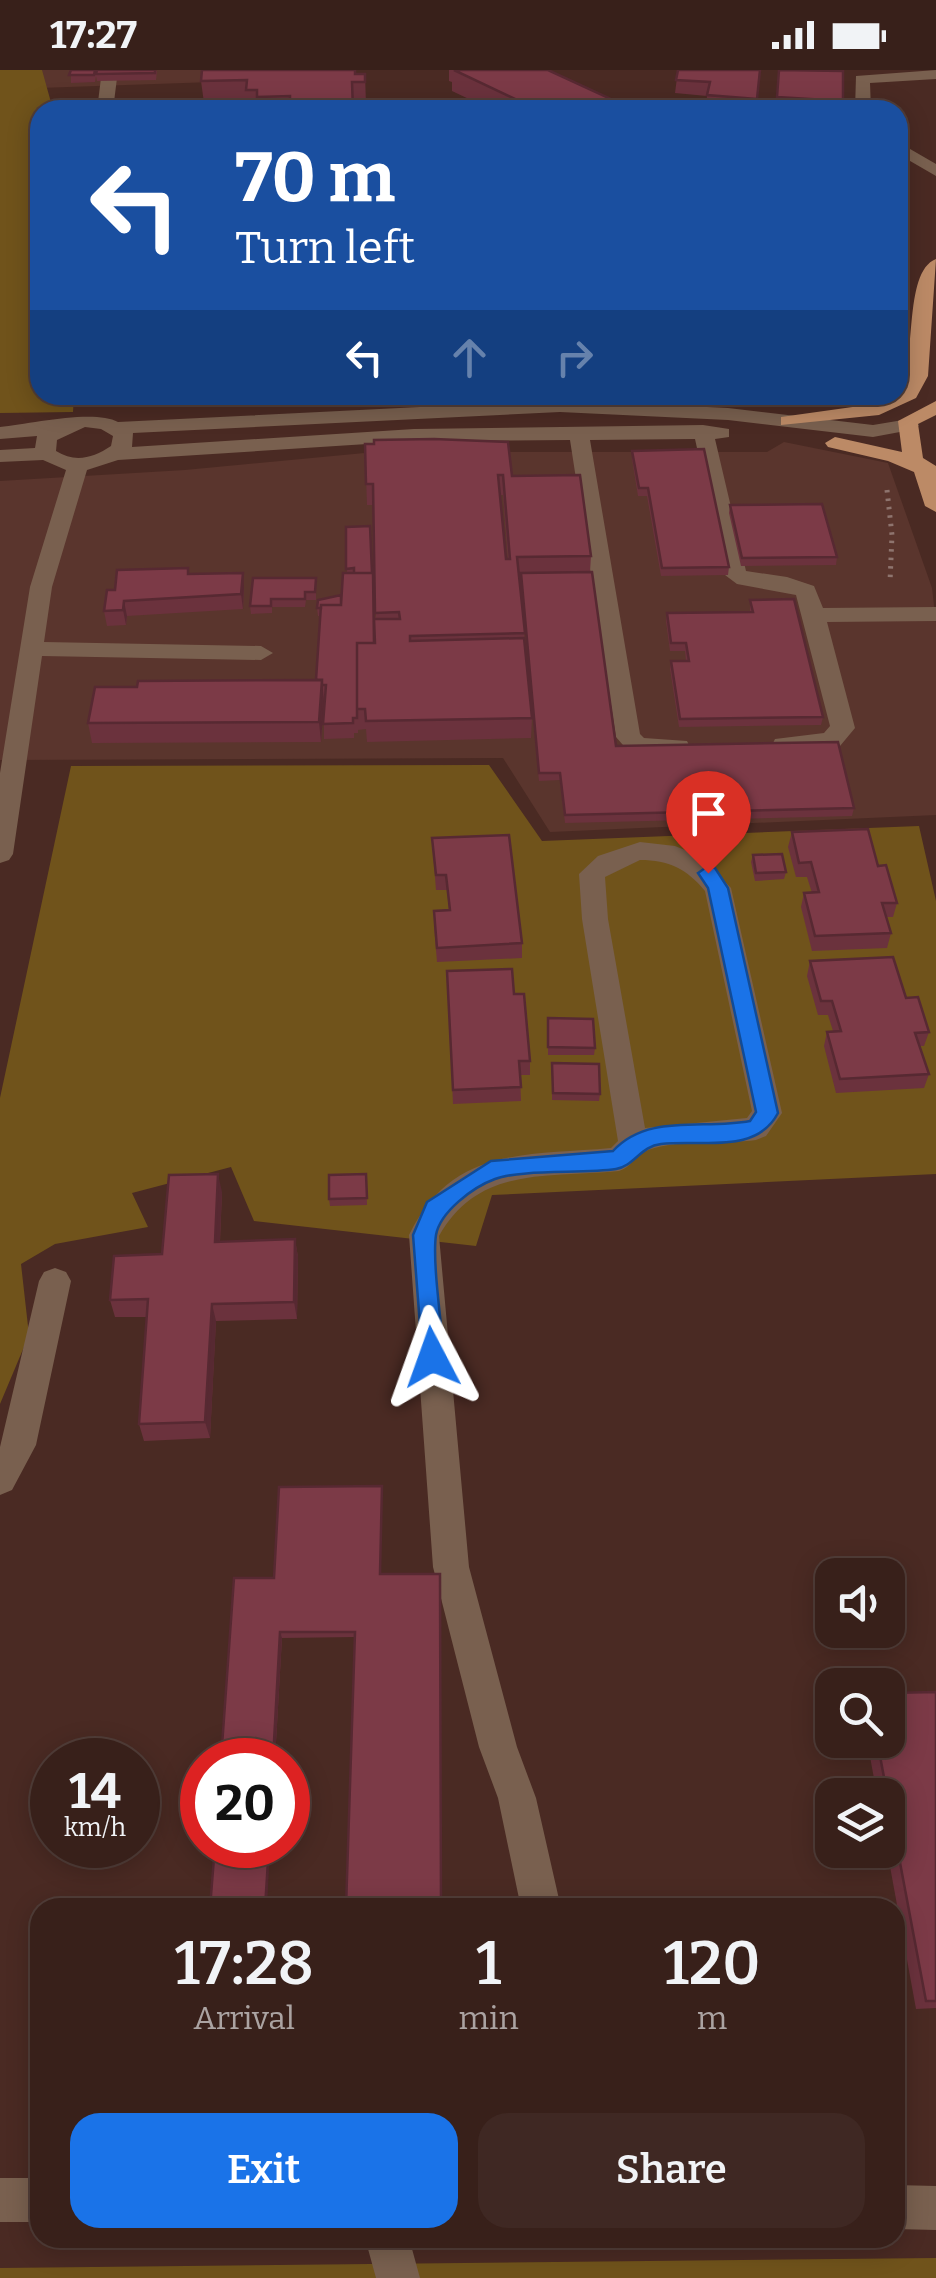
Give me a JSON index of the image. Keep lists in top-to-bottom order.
{
  "page": {
    "status": "17:27",
    "turn": ["70 m", "Turn left"],
    "speed": "14 km/h",
    "limit": "20",
    "eta": [
      "17:28",
      "Arrival",
      "1",
      "min",
      "120",
      "m"
    ],
    "buttons": ["Exit", "Share"]
  }
}
